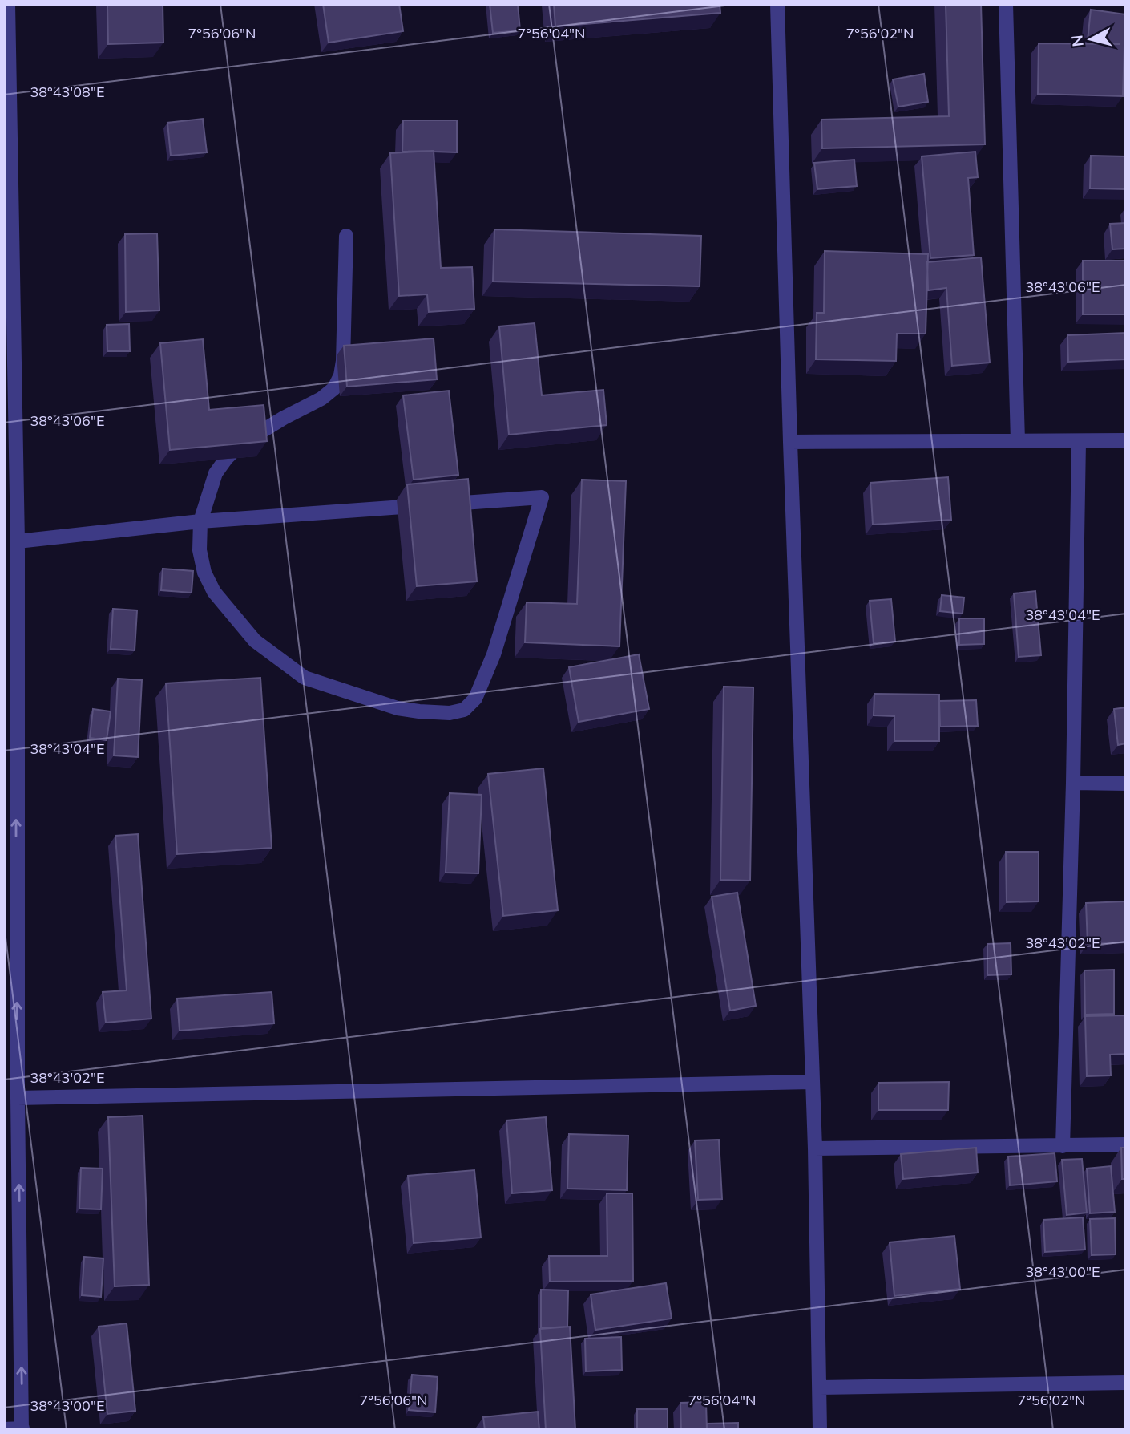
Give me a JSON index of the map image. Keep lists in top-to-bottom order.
{
  "north": "left",
  "coordinates": [
    "7°56'06\"N",
    "7°56'04\"N",
    "7°56'02\"N",
    "38°43'08\"E",
    "38°43'06\"E",
    "38°43'04\"E",
    "38°43'02\"E",
    "38°43'00\"E"
  ]
}
